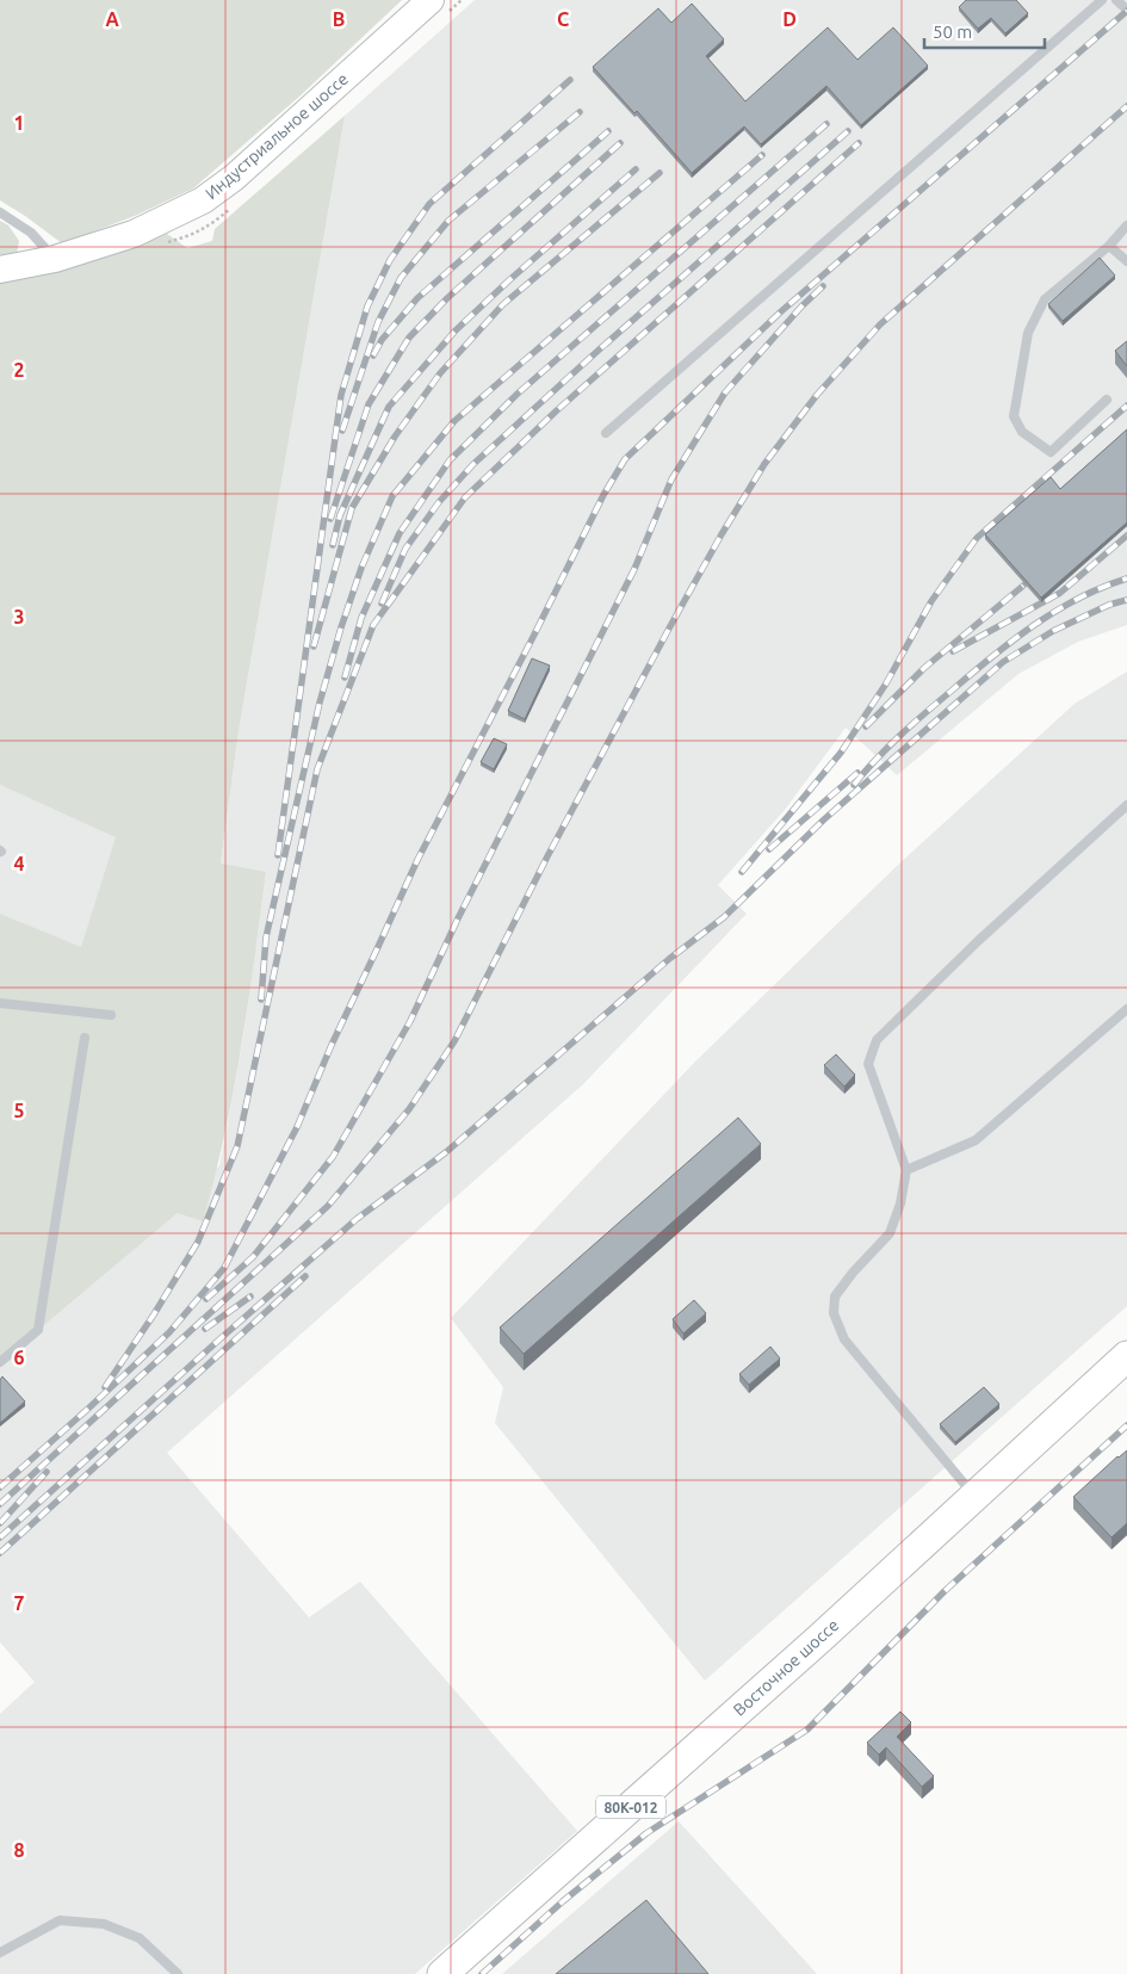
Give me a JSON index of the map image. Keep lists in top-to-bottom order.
{
  "streets": {
    "main road": ["Индустриальное шоссе", "Восточное шоссе", "80К-012"]
  },
  "scale_bar": "50 m",
  "grid": {
    "columns": [
      "A",
      "B",
      "C",
      "D"
    ],
    "rows": [
      "1",
      "2",
      "3",
      "4",
      "5",
      "6",
      "7",
      "8"
    ]
  }
}
